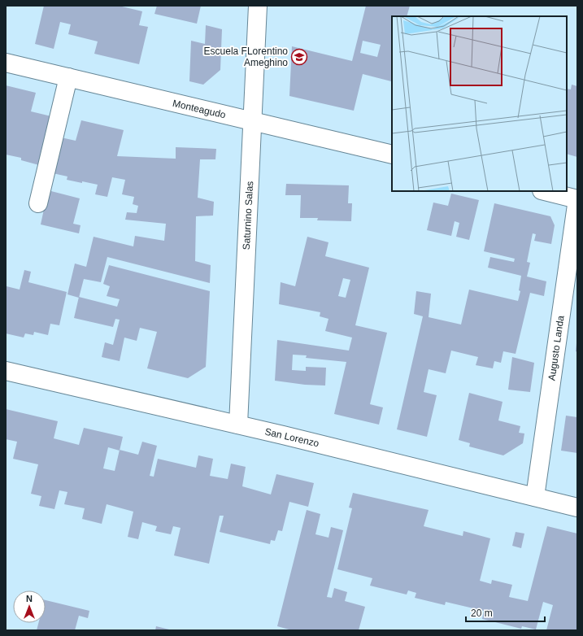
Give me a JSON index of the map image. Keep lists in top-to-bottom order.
{
  "streets": {
    "street": [
      "Monteagudo",
      "Saturnino Salas",
      "Augusto Landa",
      "San Lorenzo"
    ]
  },
  "crossings": [
    ["Monteagudo", "Saturnino Salas"],
    ["Saturnino Salas", "San Lorenzo"],
    ["Augusto Landa", "San Lorenzo"]
  ],
  "places": {
    "school or university": ["Escuela FLorentino Ameghino"]
  },
  "scale_bar": "20 m",
  "north": "top"
}
